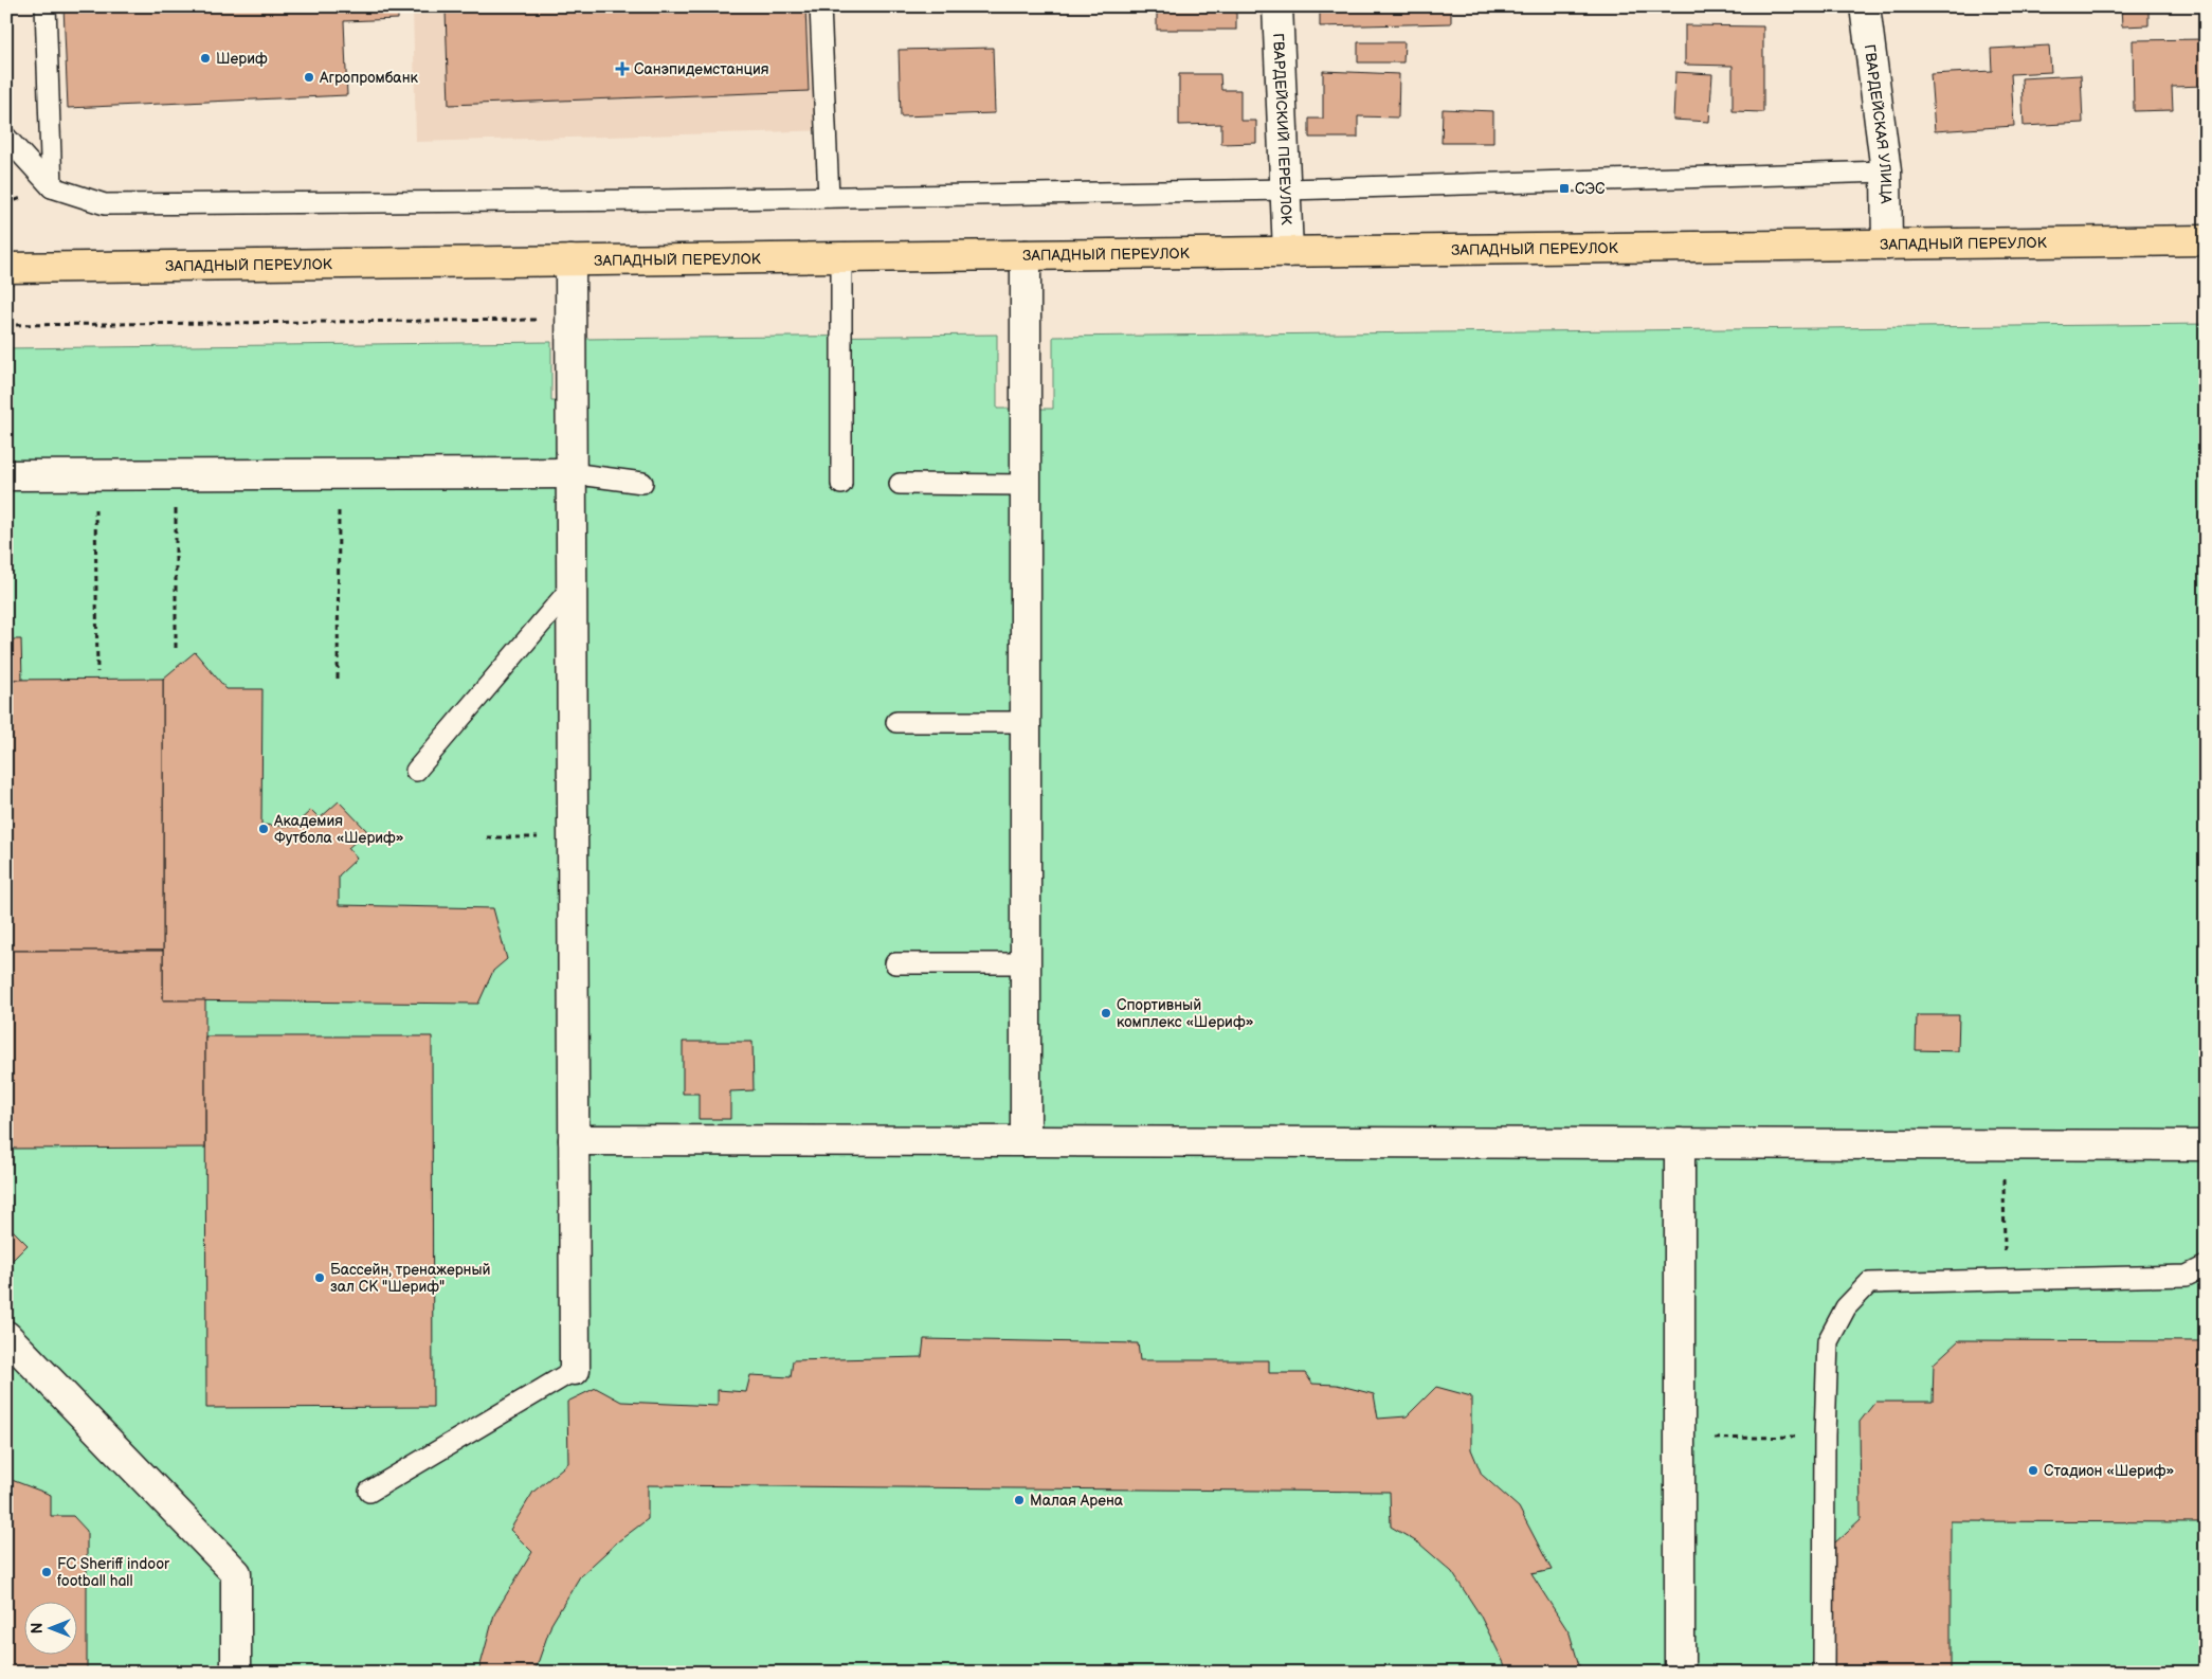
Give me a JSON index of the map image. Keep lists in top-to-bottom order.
{
  "streets": {
    "main road": ["ЗАПАДНЫЙ ПЕРЕУЛОК"],
    "street": ["ГВАРДЕЙСКАЯ УЛИЦА", "ГВАРДЕЙСКИЙ ПЕРЕУЛОК"]
  },
  "crossings": [
    ["ГВАРДЕЙСКАЯ УЛИЦА", "ЗАПАДНЫЙ ПЕРЕУЛОК"],
    ["ГВАРДЕЙСКИЙ ПЕРЕУЛОК", "ЗАПАДНЫЙ ПЕРЕУЛОК"]
  ],
  "places": {
    "other": [
      "Шериф",
      "Агропромбанк",
      "Академия Футбола «Шериф»",
      "Спортивный комплекс «Шериф»",
      "Бассейн, тренажерный зал СК \"Шериф\"",
      "Стадион «Шериф»",
      "Малая Арена",
      "FC Sheriff indoor football hall"
    ],
    "health": ["Санэпидемстанция"],
    "transit": ["СЭС"]
  },
  "north": "left"
}
